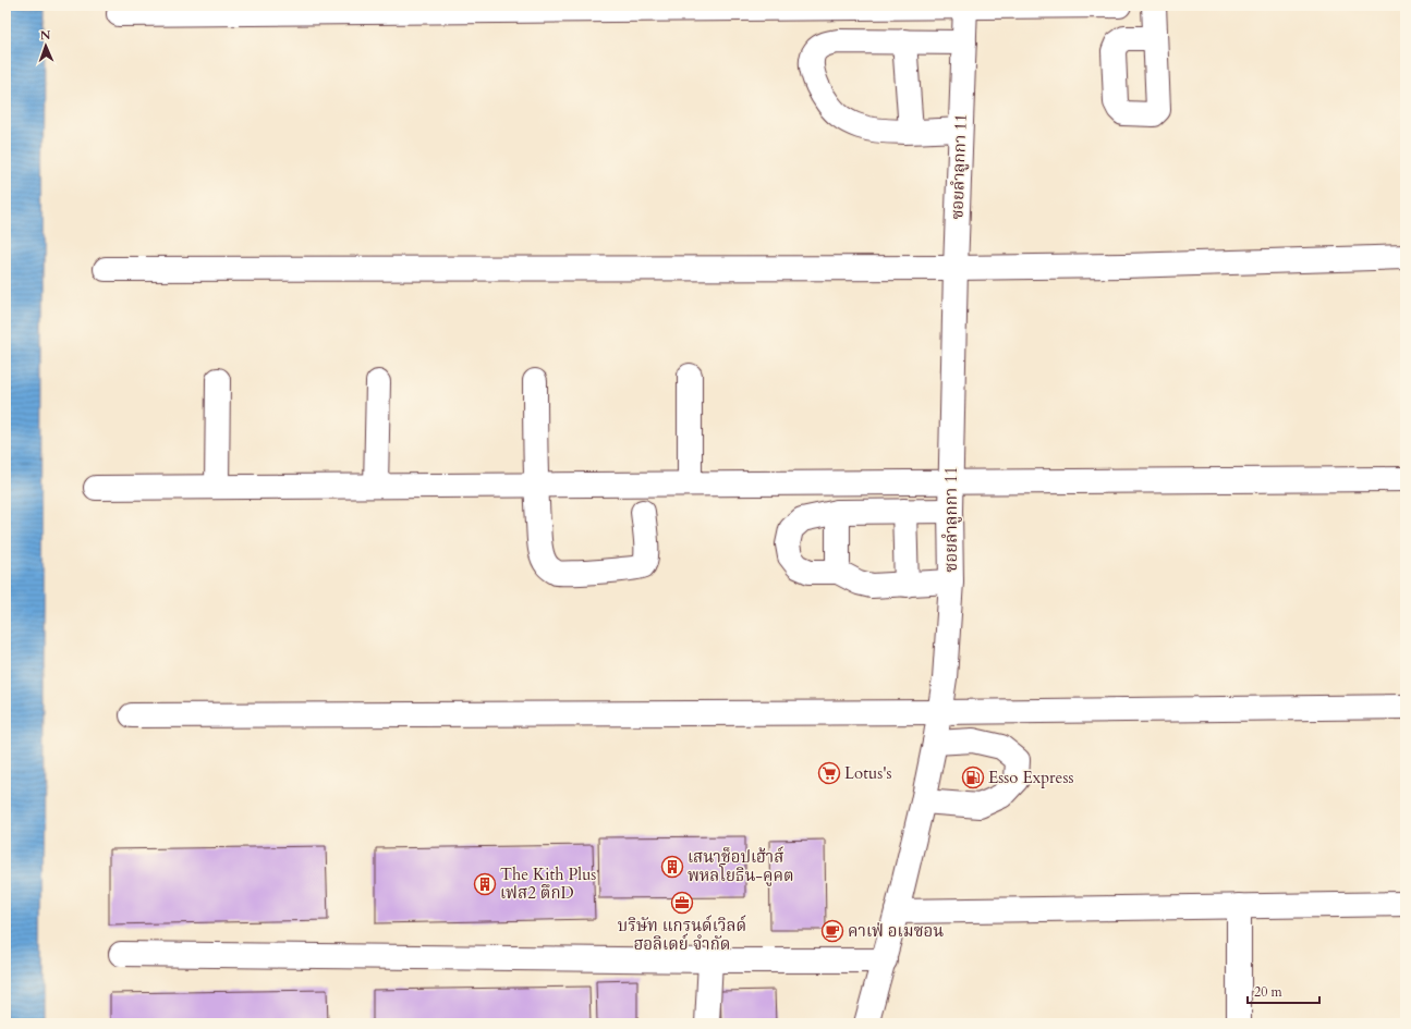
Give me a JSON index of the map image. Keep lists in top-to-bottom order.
{
  "streets": {
    "street": ["ซอยลำลูกกา 11"]
  },
  "places": {
    "supermarket": ["Lotus's"],
    "fuel station": ["Esso Express"],
    "building": ["เสนาช็อปเฮ้าส์ พหลโยธิน-คูคต", "The Kith Plus เฟส2 ตึกD"],
    "office": ["บริษัท แกรนด์เวิลด์ ฮอลิเดย์ จำกัด"],
    "cafe": ["คาเฟ่ อเมซอน"]
  },
  "scale_bar": "20 m",
  "north": "top"
}
